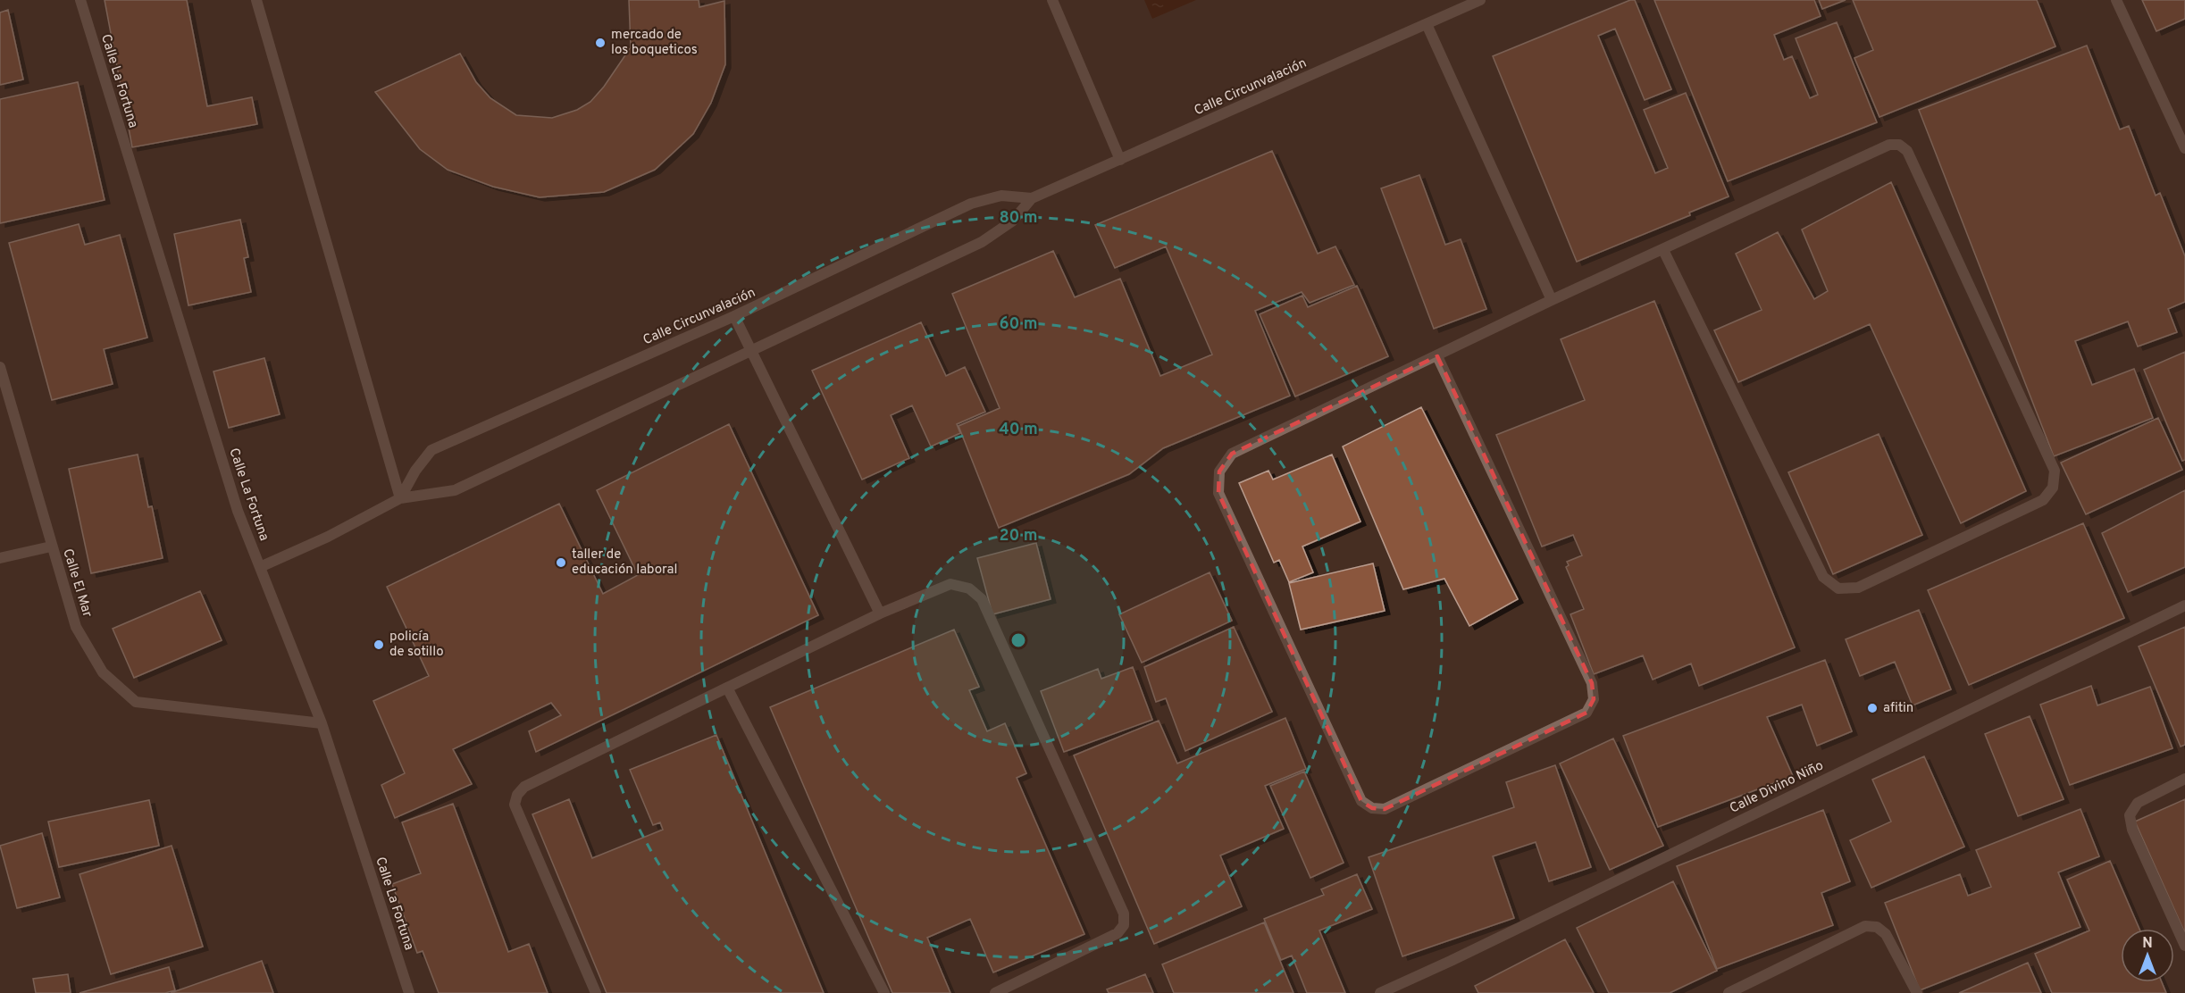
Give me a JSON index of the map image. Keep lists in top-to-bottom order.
{
  "streets": {
    "street": [
      "Calle La Fortuna",
      "Calle Circunvalación",
      "Calle El Mar",
      "Calle Divino Niño"
    ]
  },
  "crossings": [
    ["Calle La Fortuna", "Calle Circunvalación"],
    ["Calle La Fortuna", "Calle El Mar"]
  ],
  "places": [
    "mercado de los boqueticos",
    "taller de educación laboral",
    "policía de sotillo",
    "afitin"
  ],
  "north": "top",
  "rings": [
    "80 m",
    "60 m",
    "40 m",
    "20 m"
  ]
}
